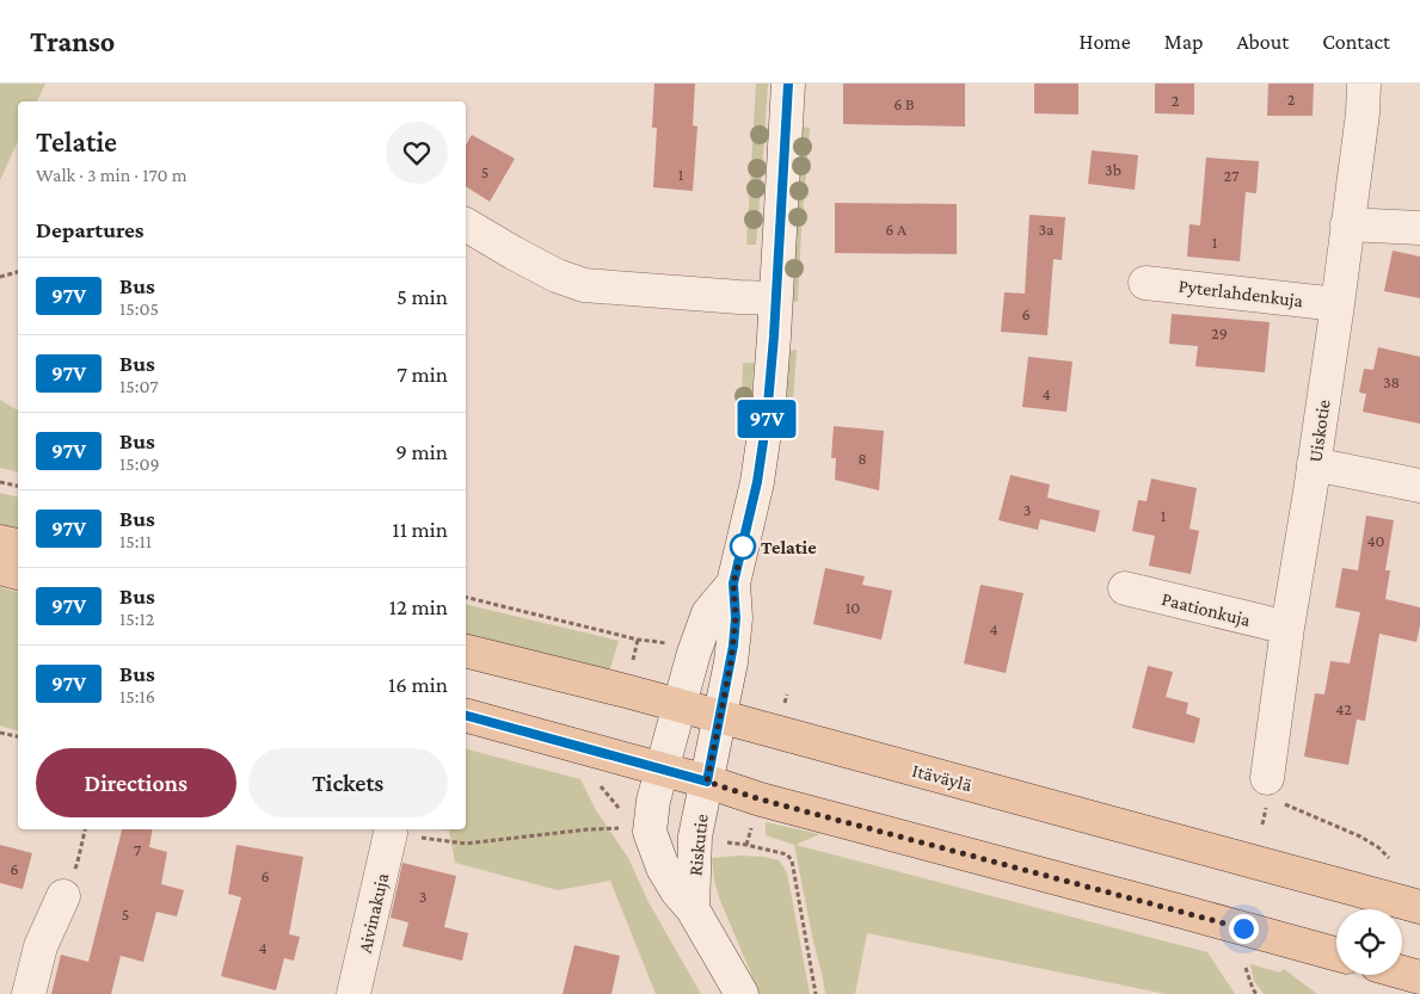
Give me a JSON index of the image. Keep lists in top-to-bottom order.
{
  "streets": {
    "main road": ["Itäväylä"],
    "street": [
      "Pyterlahdenkuja",
      "Uiskotie",
      "Paationkuja",
      "Riskutie",
      "Aivinakuja"
    ]
  },
  "crossings": [
    ["Pyterlahdenkuja", "Uiskotie"],
    ["Uiskotie", "Paationkuja"],
    ["Itäväylä", "Riskutie"]
  ],
  "places": ["Telatie"],
  "lines": ["bus line 97V"],
  "house_numbers": [
    "2",
    "2",
    "6 B",
    "3b",
    "5",
    "1",
    "27",
    "6 A",
    "3a",
    "1",
    "6",
    "29",
    "38",
    "4",
    "8",
    "3",
    "1",
    "40",
    "10",
    "4",
    "42",
    "7",
    "6",
    "6",
    "3",
    "5",
    "4"
  ],
  "page": {
    "header": "Transo",
    "nav": [
      "Home",
      "Map",
      "About",
      "Contact"
    ],
    "on_map": "97V",
    "heading": [
      ["Telatie", "Walk · 3 min · 170 m"],
      "Departures"
    ],
    "list": [
      {
        "mark": "97V",
        "name": "Bus",
        "note": "15:05",
        "value": "5 min"
      },
      {
        "mark": "97V",
        "name": "Bus",
        "note": "15:07",
        "value": "7 min"
      },
      {
        "mark": "97V",
        "name": "Bus",
        "note": "15:09",
        "value": "9 min"
      },
      {
        "mark": "97V",
        "name": "Bus",
        "note": "15:11",
        "value": "11 min"
      },
      {
        "mark": "97V",
        "name": "Bus",
        "note": "15:12",
        "value": "12 min"
      },
      {
        "mark": "97V",
        "name": "Bus",
        "note": "15:16",
        "value": "16 min"
      }
    ],
    "buttons": ["Directions", "Tickets"]
  }
}
